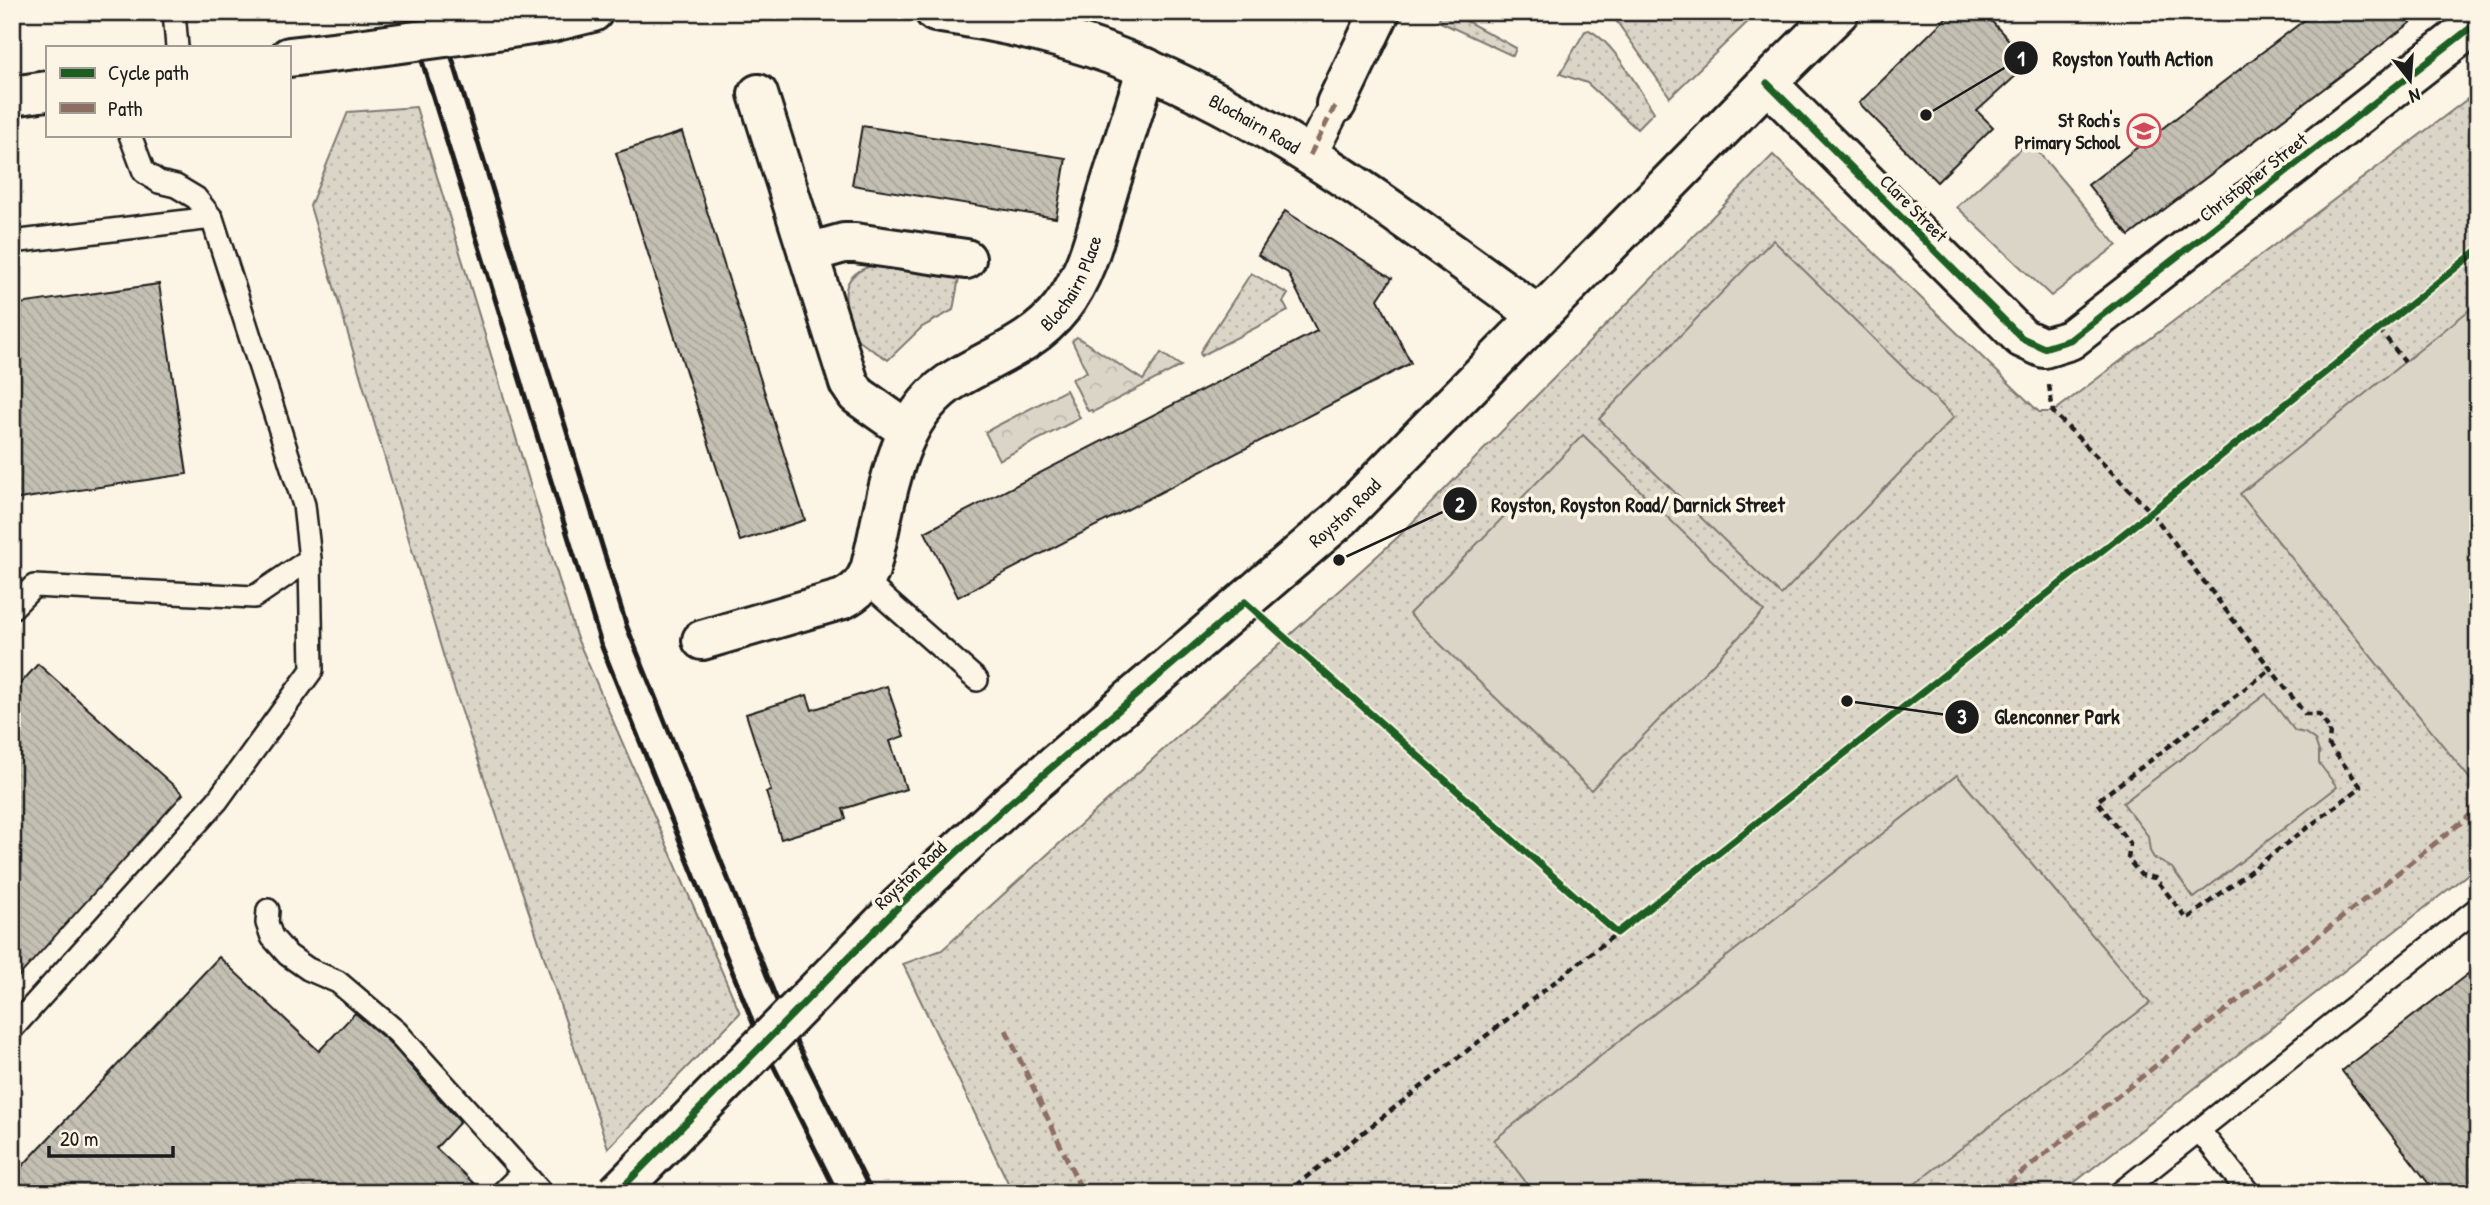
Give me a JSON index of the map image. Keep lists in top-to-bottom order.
{
  "streets": {
    "street": [
      "Blochairn Road",
      "Christopher Street",
      "Clare Street",
      "Blochairn Place",
      "Royston Road"
    ]
  },
  "crossings": [
    ["Blochairn Road", "Blochairn Place"],
    ["Blochairn Road", "Royston Road"],
    ["Christopher Street", "Clare Street"],
    ["Clare Street", "Royston Road"]
  ],
  "places": {
    "other": ["Royston Youth Action", "Royston, Royston Road/ Darnick Street", "Glenconner Park"],
    "school or university": ["St Roch's Primary School"]
  },
  "legend": ["Cycle path", "Path"],
  "scale_bar": "20 m",
  "north": "bottom"
}
